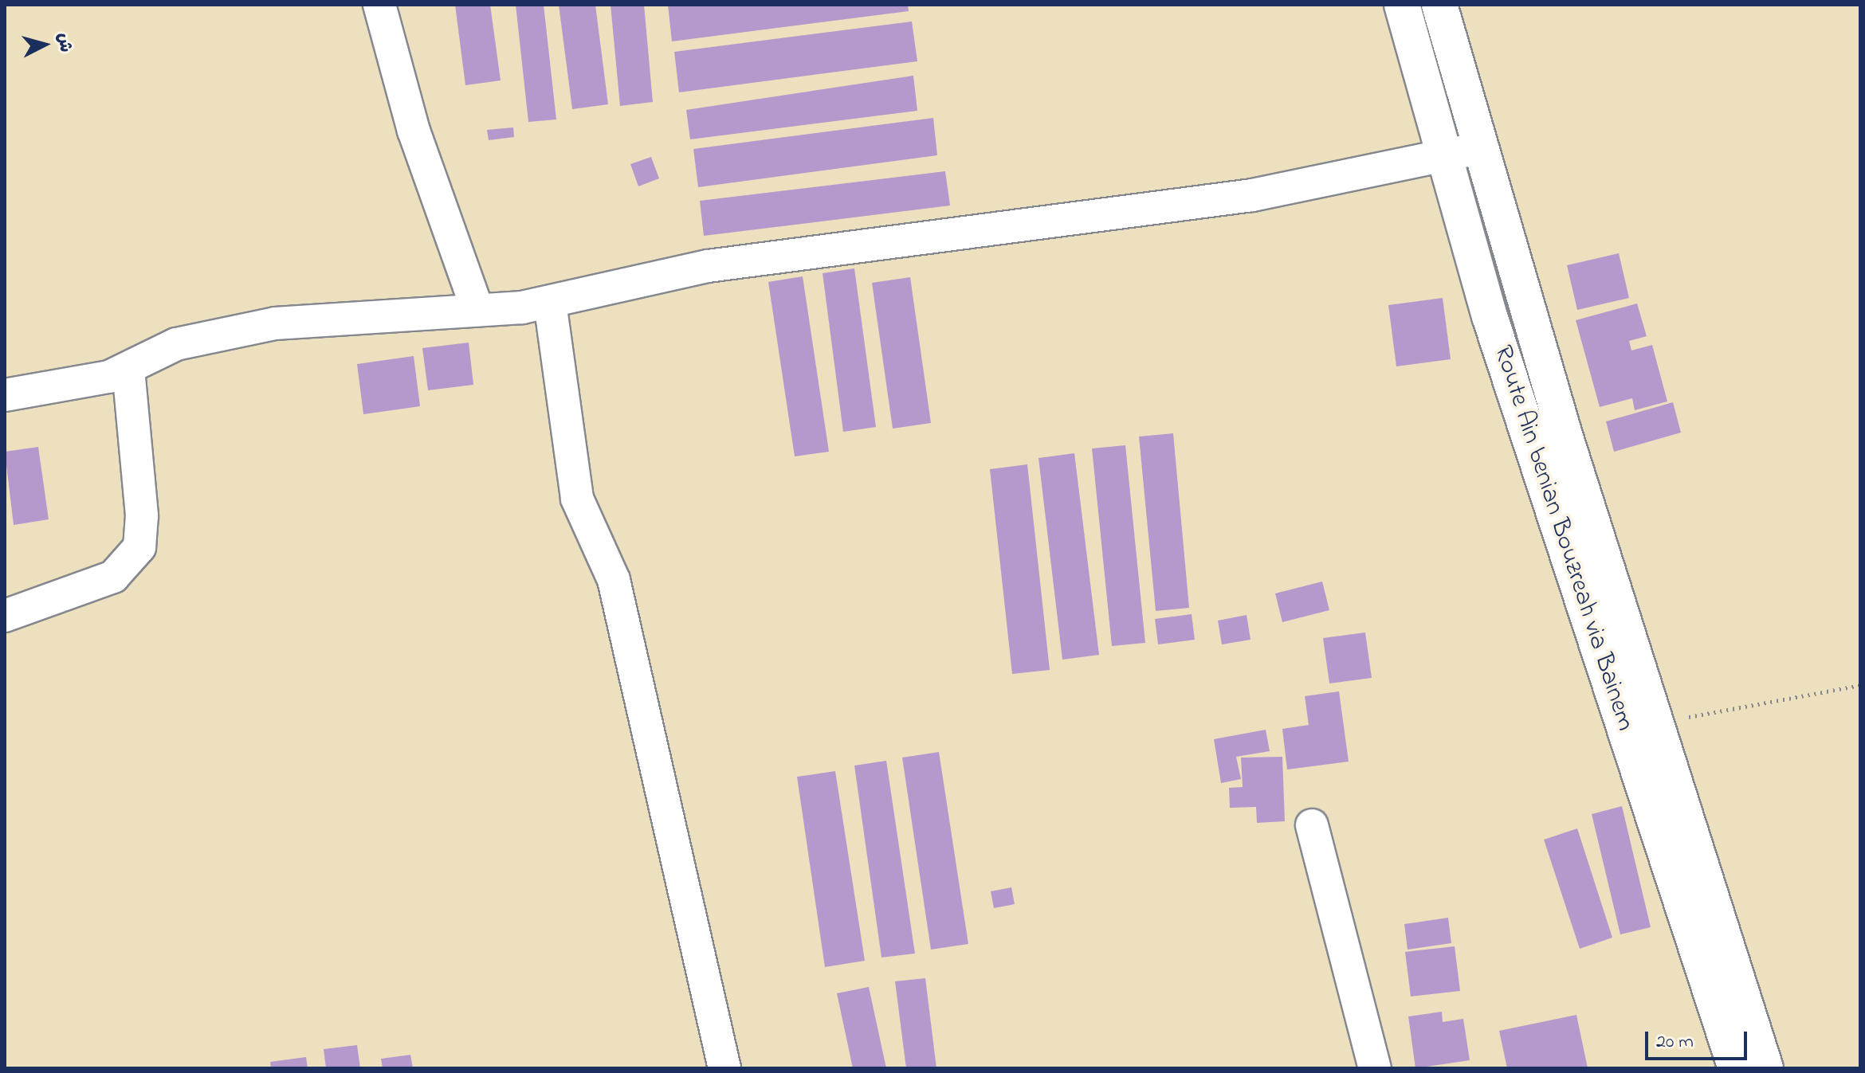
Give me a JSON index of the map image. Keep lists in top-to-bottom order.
{
  "streets": {
    "main road": ["Route Ain benian Bouzreah via Bainem"]
  },
  "scale_bar": "20 m",
  "north": "right"
}
